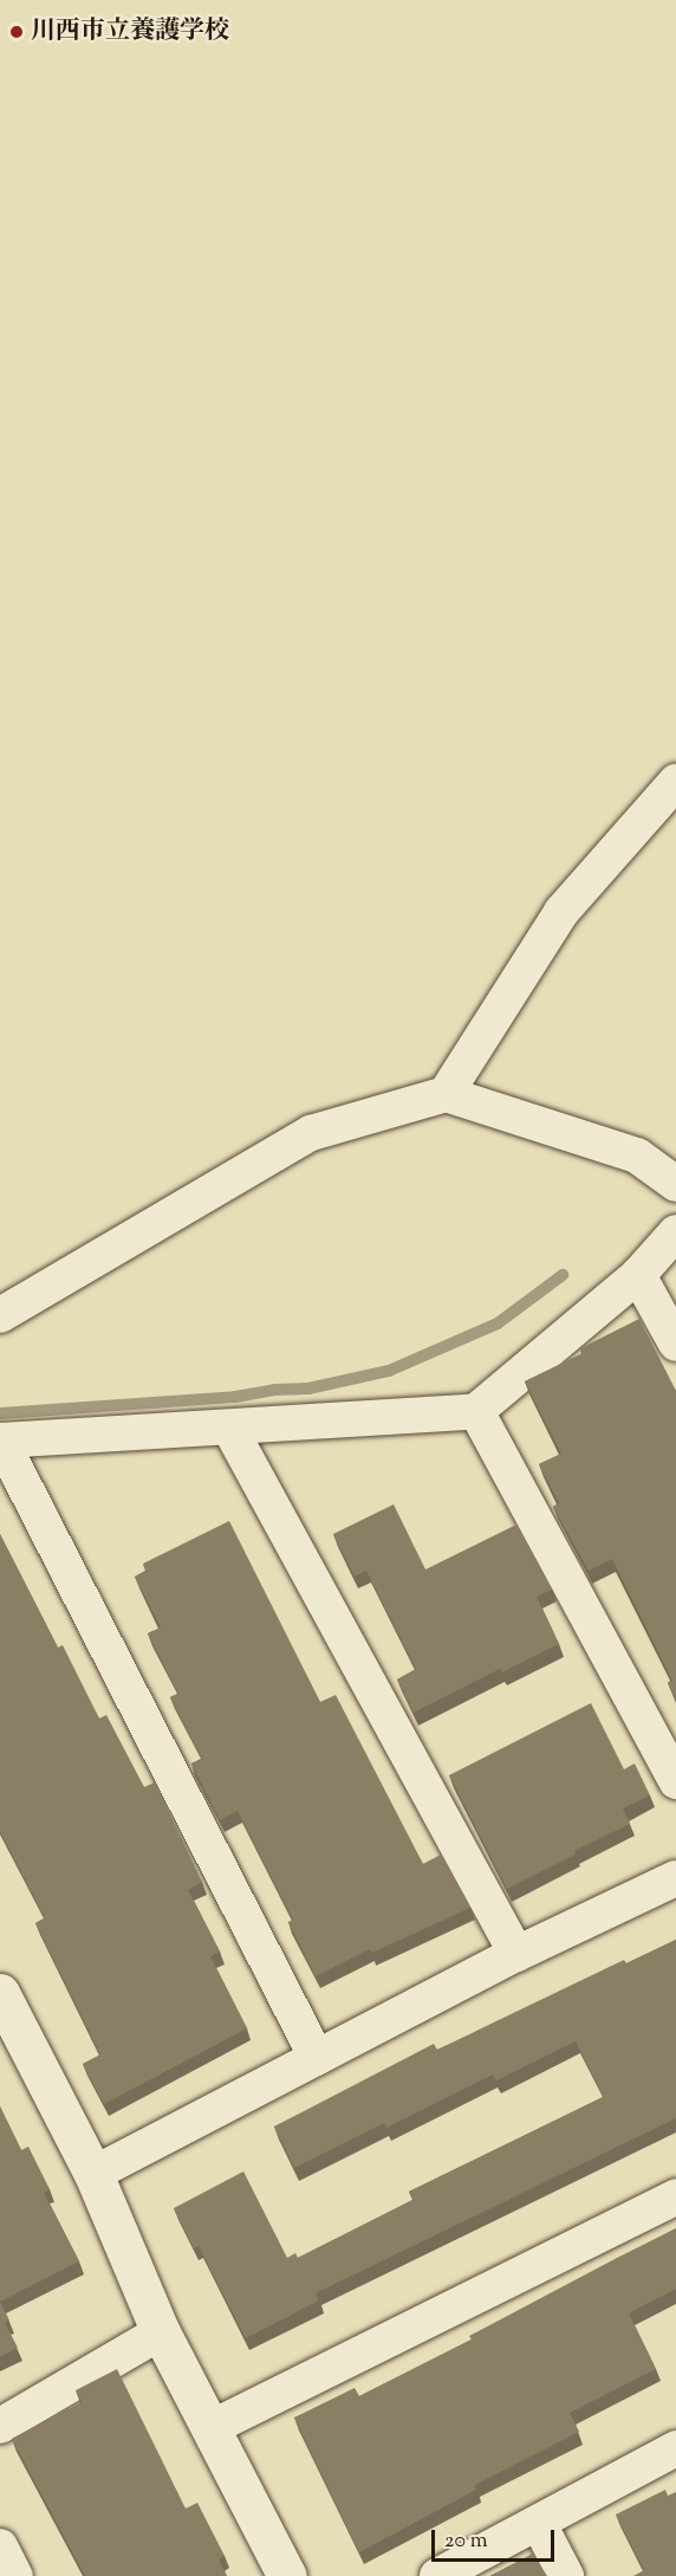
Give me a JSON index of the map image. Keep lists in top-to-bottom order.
{
  "places": ["川西市立養護学校"],
  "scale_bar": "20 m"
}
